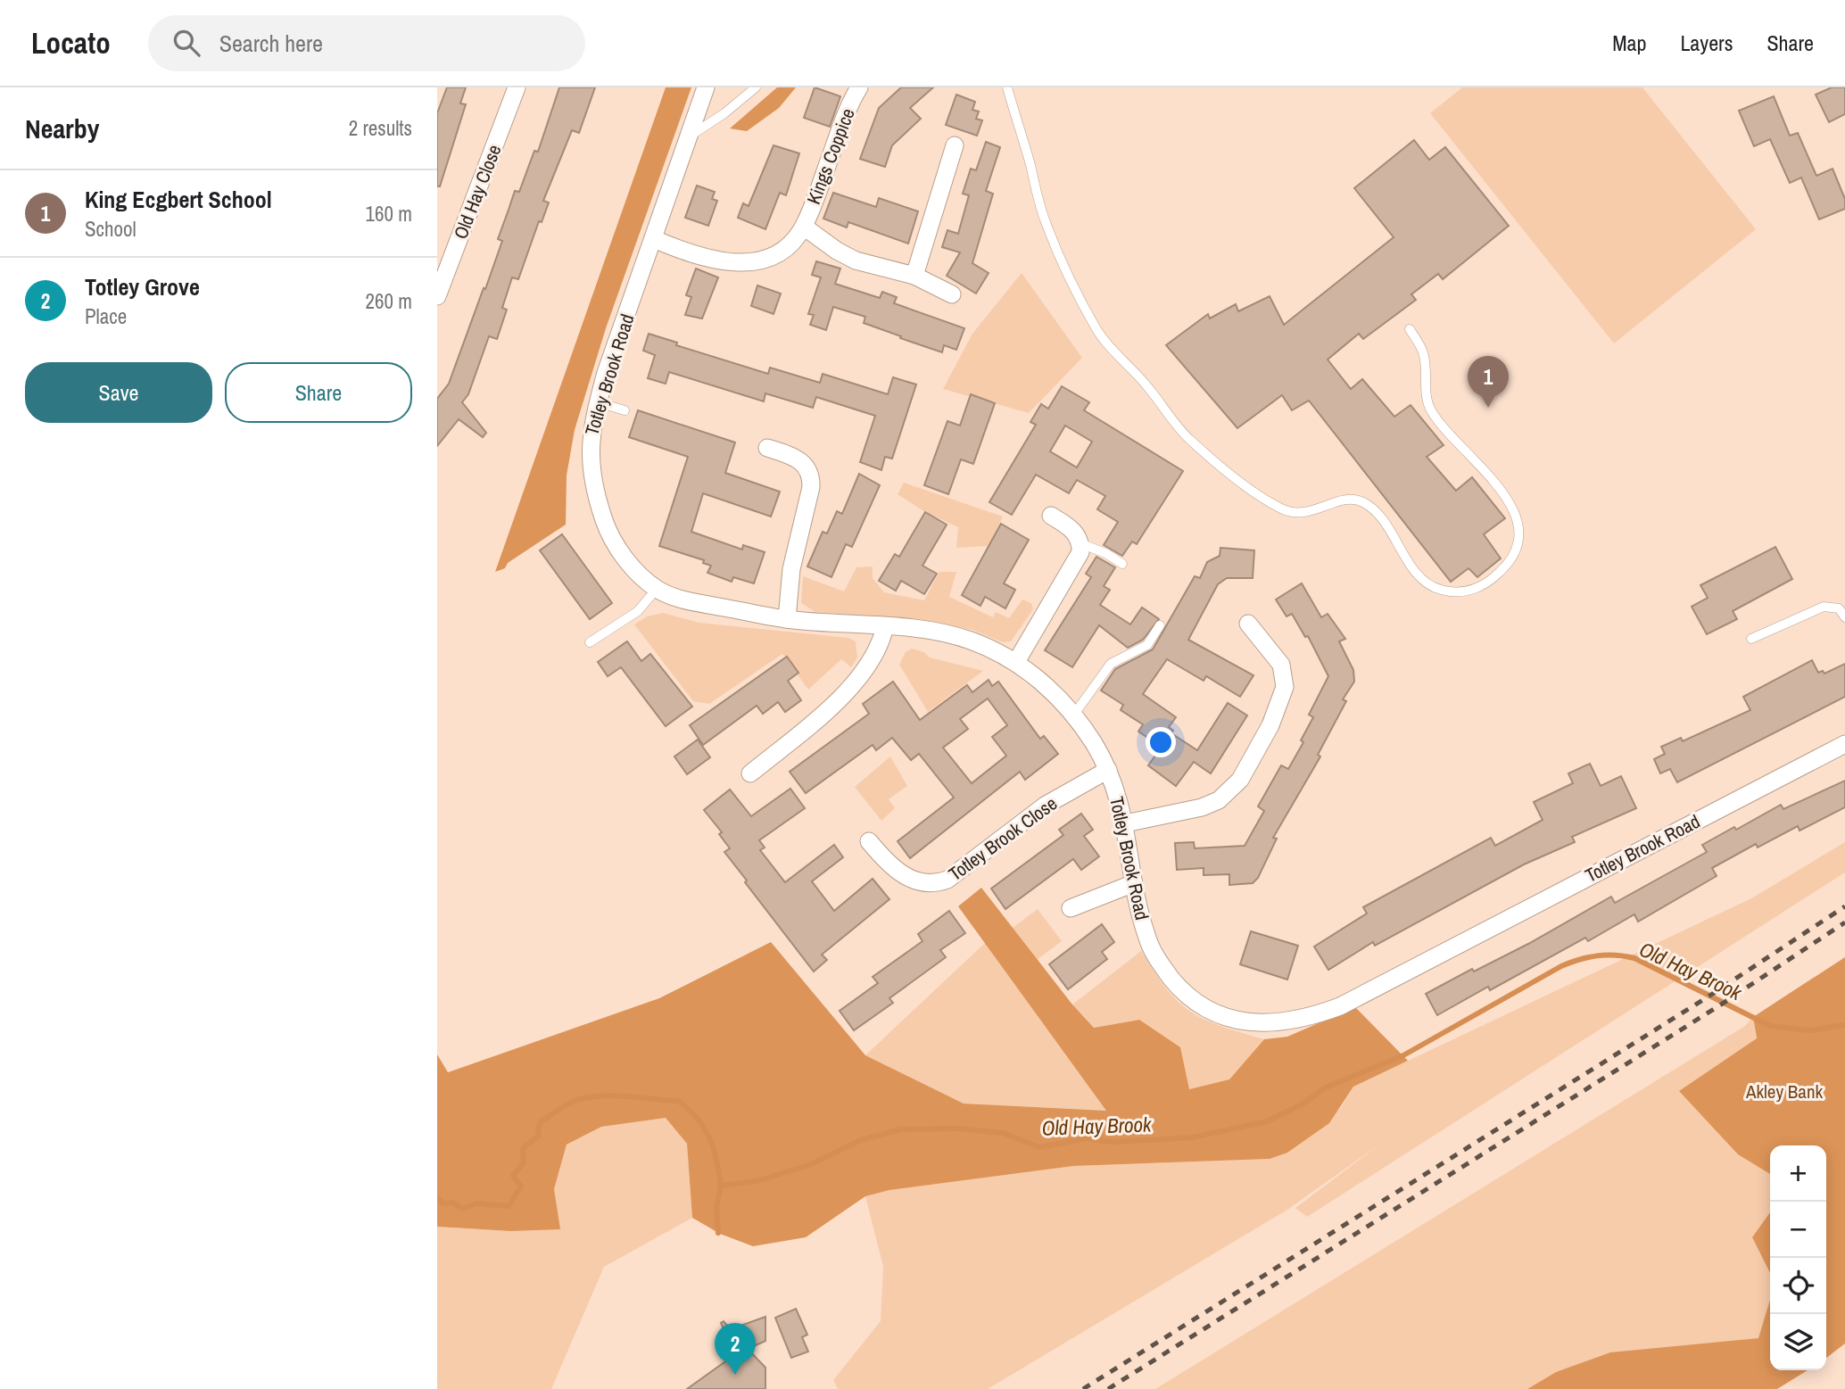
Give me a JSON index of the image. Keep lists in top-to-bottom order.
{
  "streets": {
    "street": [
      "Kings Coppice",
      "Old Hay Close",
      "Totley Brook Road",
      "Totley Brook Close"
    ]
  },
  "crossings": [
    ["Kings Coppice", "Totley Brook Road"],
    ["Totley Brook Road", "Totley Brook Close"]
  ],
  "water": ["Old Hay Brook"],
  "parks": ["Akley Bank"],
  "page": {
    "header": "Locato",
    "search": "Search here",
    "nav": ["Map", "Layers", "Share"],
    "heading": ["Nearby", "2 results"],
    "list": [
      {
        "mark": "1",
        "name": "King Ecgbert School",
        "note": "School",
        "value": "160 m"
      },
      {
        "mark": "2",
        "name": "Totley Grove",
        "note": "Place",
        "value": "260 m"
      }
    ],
    "buttons": ["Save", "Share"],
    "pins": ["1", "2"],
    "map_buttons": ["+", "−"]
  }
}
